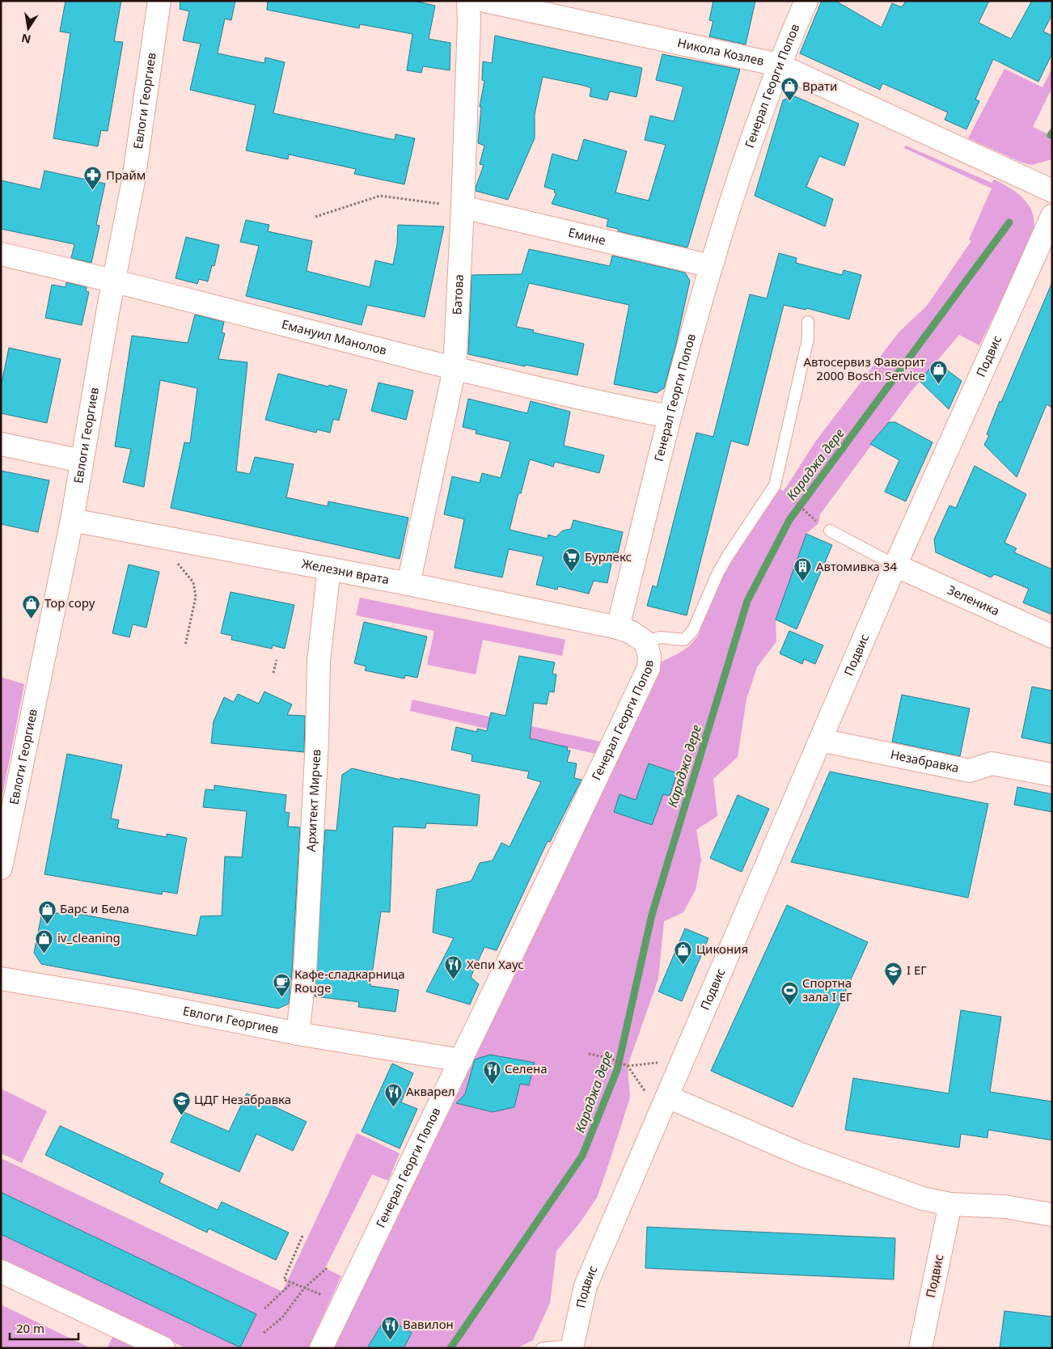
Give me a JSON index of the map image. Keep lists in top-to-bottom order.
{
  "streets": {
    "street": [
      "Никола Козлев",
      "Генерал Георги Попов",
      "Евлоги Георгиев",
      "Емине",
      "Батова",
      "Емануил Манолов",
      "Подвис",
      "Железни врата",
      "Зеленика",
      "Незабравка",
      "Архитект Мирчев"
    ]
  },
  "crossings": [
    ["Никола Козлев", "Генерал Георги Попов"],
    ["Генерал Георги Попов", "Евлоги Георгиев"],
    ["Генерал Георги Попов", "Емине"],
    ["Генерал Георги Попов", "Емануил Манолов"],
    ["Генерал Георги Попов", "Железни врата"],
    ["Евлоги Георгиев", "Емануил Манолов"],
    ["Евлоги Георгиев", "Железни врата"],
    ["Евлоги Георгиев", "Архитект Мирчев"],
    ["Емине", "Батова"],
    ["Батова", "Емануил Манолов"],
    ["Батова", "Железни врата"],
    ["Подвис", "Зеленика"],
    ["Подвис", "Незабравка"],
    ["Железни врата", "Архитект Мирчев"]
  ],
  "water": ["Караджа дере"],
  "places": {
    "shop": [
      "Врати",
      "Автосервиз Фаворит 2000 Bosch Service",
      "Top copy",
      "Барс и Бела",
      "iv_cleaning",
      "Цикония"
    ],
    "pharmacy": ["Прайм"],
    "supermarket": ["Бурлекс"],
    "building": ["Автомивка 34"],
    "restaurant": [
      "Хепи Хаус",
      "Селена",
      "Акварел",
      "Вавилон"
    ],
    "school or university": ["I ЕГ", "ЦДГ Незабравка"],
    "cafe": ["Кафе-сладкарница Rouge"],
    "sports": ["Спортна зала I ЕГ"]
  },
  "scale_bar": "20 m",
  "north": "bottom"
}
